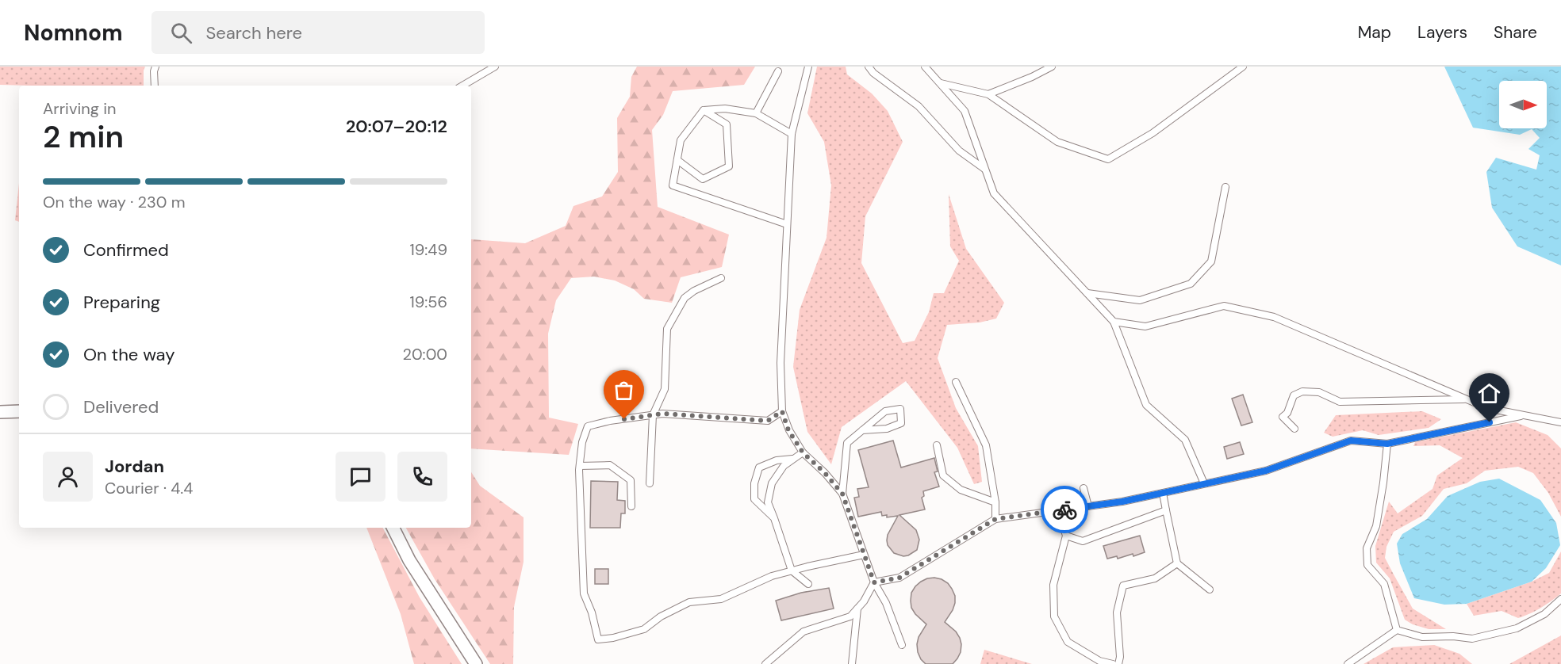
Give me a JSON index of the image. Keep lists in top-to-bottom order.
{
  "north": "right",
  "page": {
    "header": "Nomnom",
    "search": "Search here",
    "nav": ["Map", "Layers", "Share"],
    "heading": ["2 min", "Arriving in", "20:07–20:12"],
    "panel": ["Jordan", "Courier · 4.4"],
    "bar": "On the way · 230 m",
    "list": [
      ["Confirmed", "19:49"],
      ["Preparing", "19:56"],
      ["On the way", "20:00"],
      "Delivered"
    ]
  }
}
